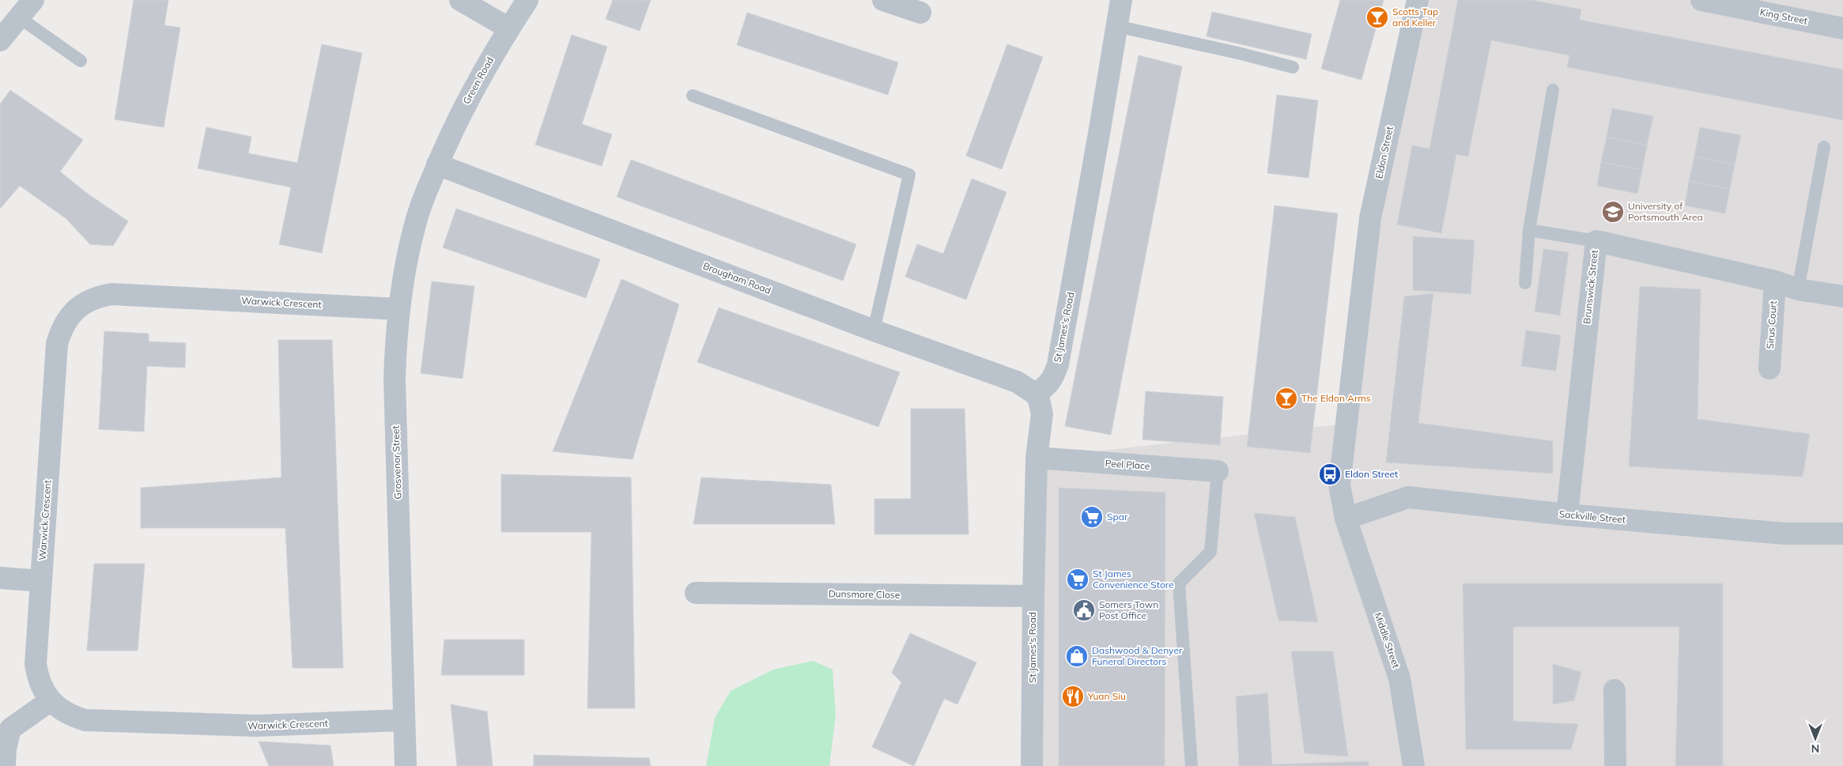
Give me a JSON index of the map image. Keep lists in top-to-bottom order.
{
  "streets": {
    "street": [
      "King Street",
      "Green Road",
      "Eldon Street",
      "Brougham Road",
      "Brunswick Street",
      "Warwick Crescent",
      "Sirus Court",
      "St James's Road",
      "Grosvenor Street",
      "Peel Place",
      "Sackville Street",
      "Dunsmore Close",
      "Middle Street"
    ]
  },
  "crossings": [
    ["Green Road", "Brougham Road"],
    ["Green Road", "Grosvenor Street"],
    ["Eldon Street", "Sackville Street"],
    ["Eldon Street", "Middle Street"],
    ["Brougham Road", "St James's Road"],
    ["Brougham Road", "Grosvenor Street"],
    ["Brunswick Street", "Sirus Court"],
    ["Brunswick Street", "Sackville Street"],
    ["Warwick Crescent", "Grosvenor Street"],
    ["St James's Road", "Peel Place"],
    ["St James's Road", "Dunsmore Close"],
    ["Sackville Street", "Middle Street"]
  ],
  "places": {
    "bar": ["Scotts Tap and Keller", "The Eldon Arms"],
    "school or university": ["University of Portsmouth Area"],
    "bus stop": ["Eldon Street"],
    "supermarket": ["Spar", "St James Convenience Store"],
    "public building": ["Somers Town Post Office"],
    "shop": ["Dashwood & Denyer Funeral Directors"],
    "restaurant": ["Yuan Siu"]
  },
  "north": "bottom"
}
